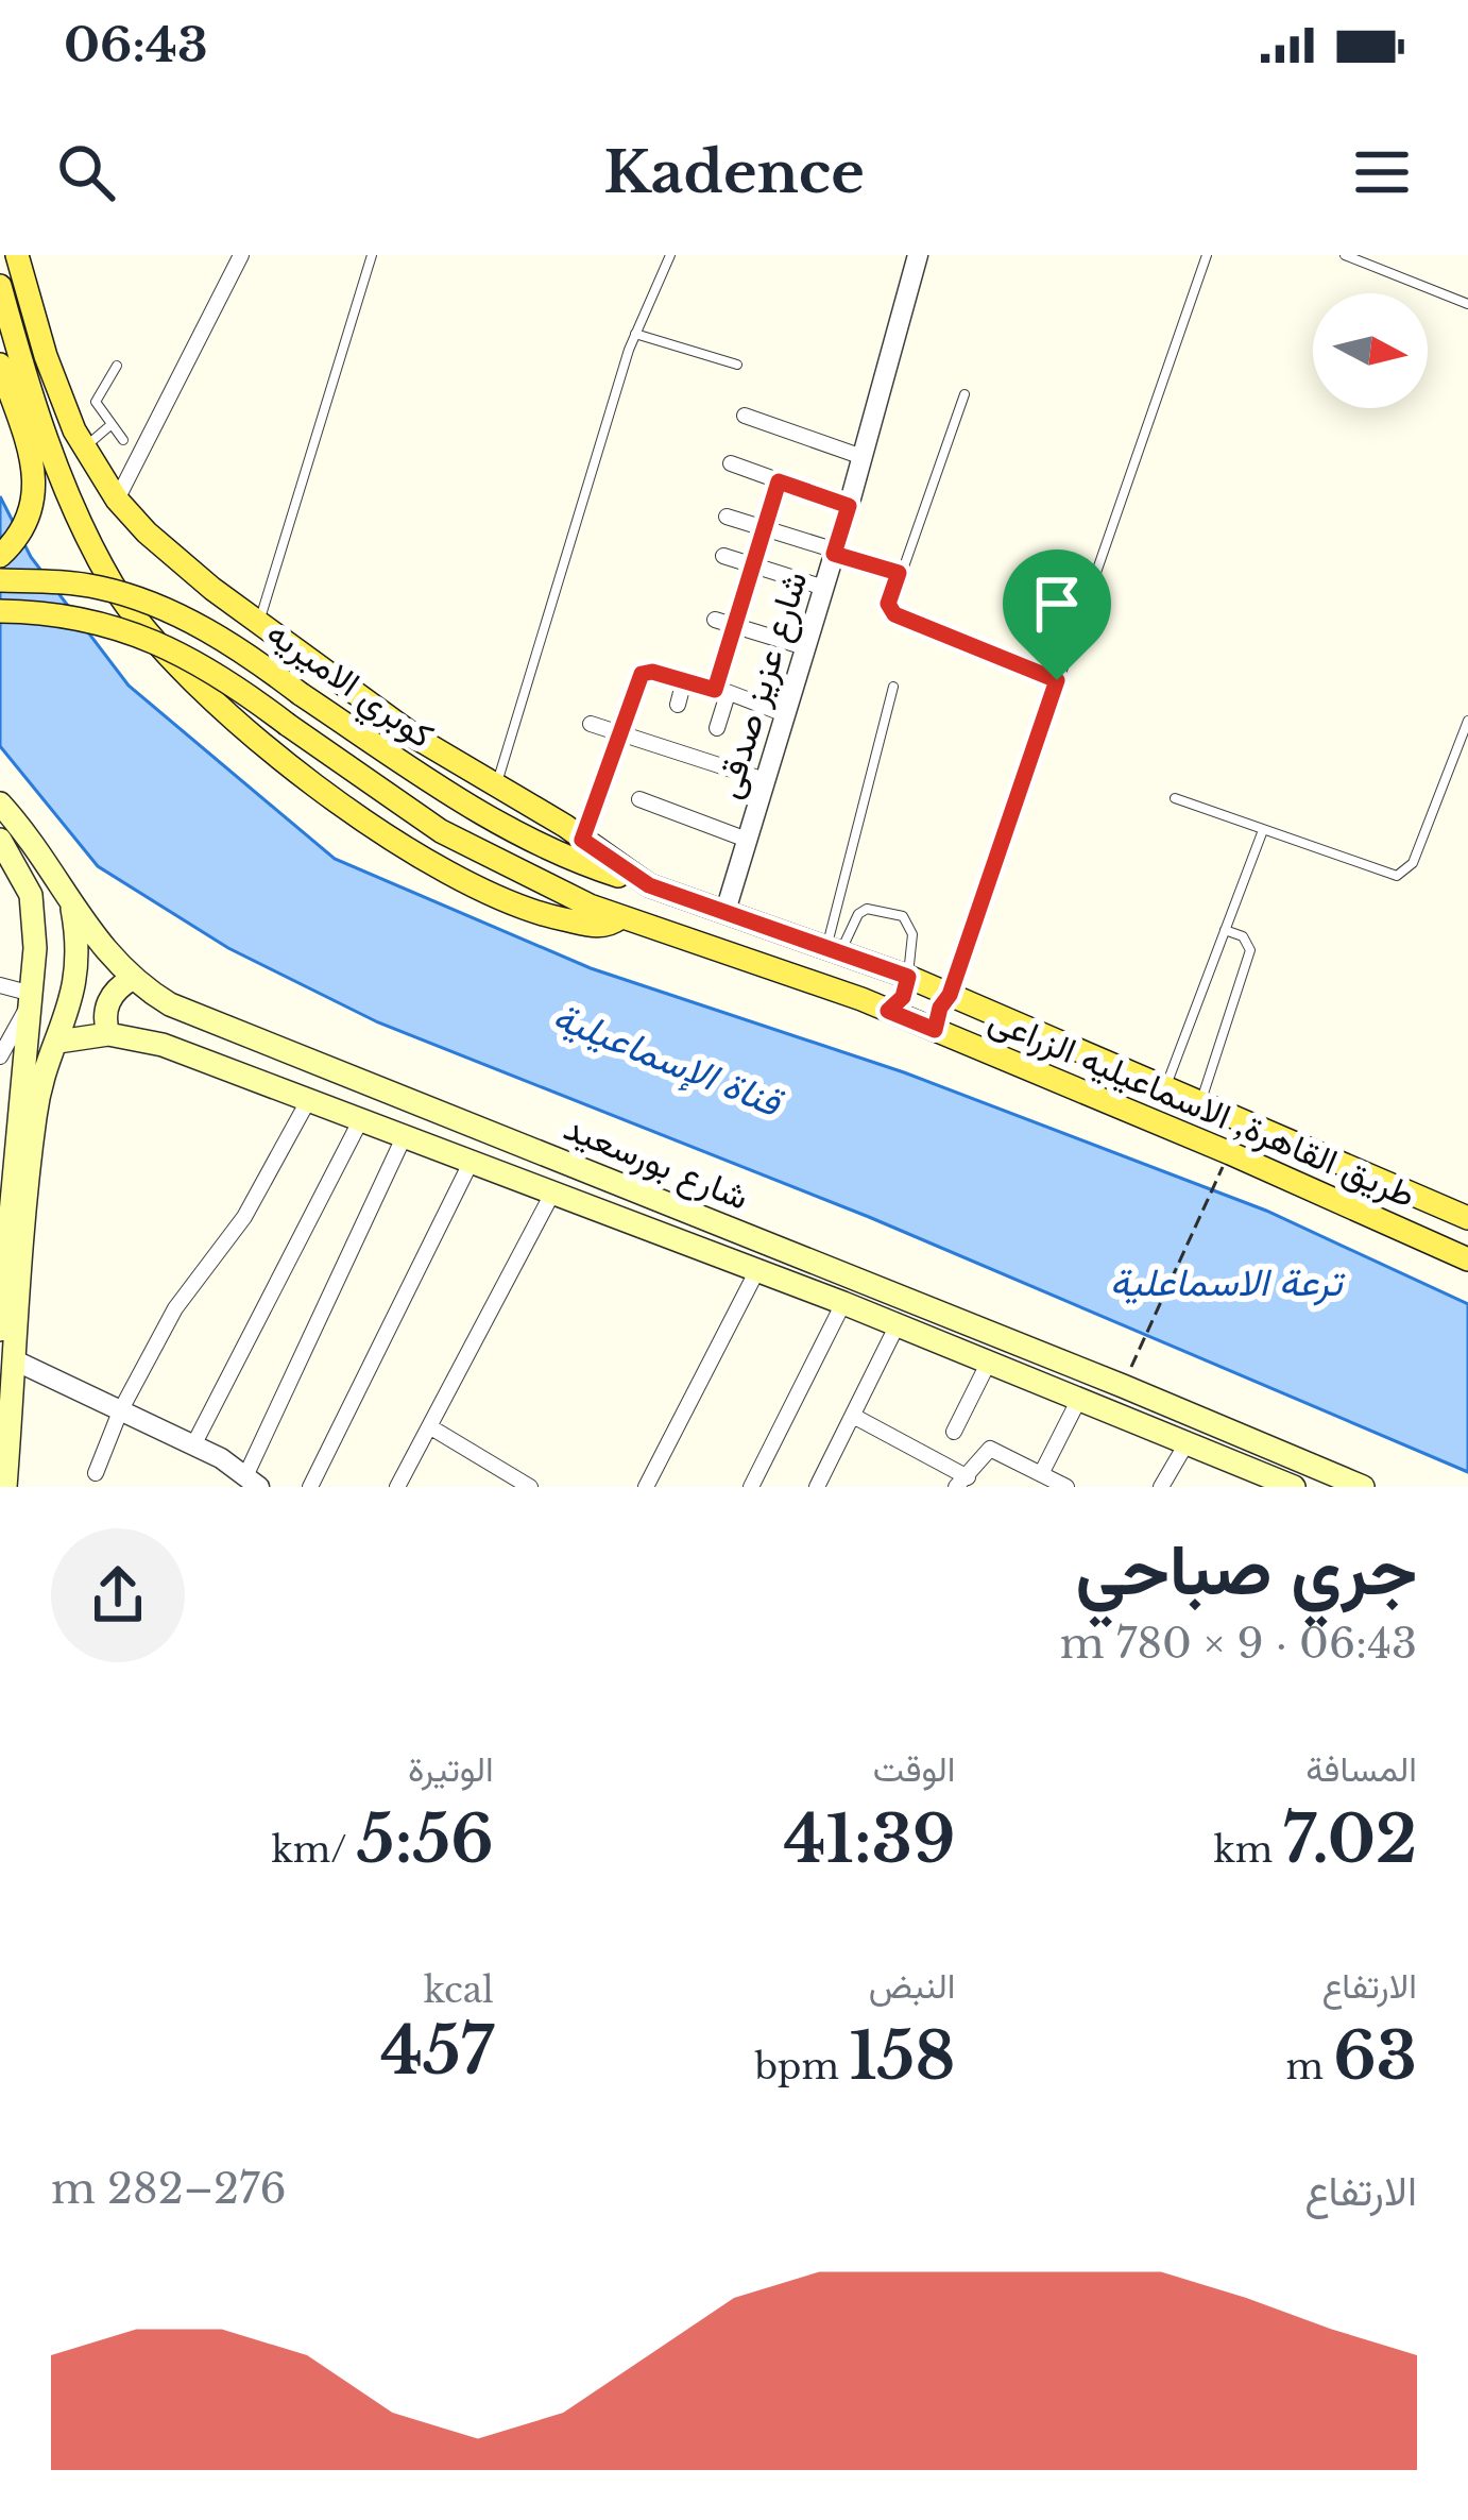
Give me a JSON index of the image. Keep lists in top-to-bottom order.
{
  "streets": {
    "main road": ["كوبري الاميريه", "طريق القاهرة, الاسماعيليه الزراعى", "شارع بورسعيد"],
    "street": ["شارع عزيز صدقى"]
  },
  "crossings": [
    ["كوبري الاميريه", "طريق القاهرة, الاسماعيليه الزراعى"],
    ["شارع عزيز صدقى", "طريق القاهرة, الاسماعيليه الزراعى"]
  ],
  "water": ["قناة الإسماعيلية", "ترعة الاسماعلية"],
  "north": "right",
  "page": {
    "status": "06:43",
    "header": "Kadence",
    "heading": ["جري صباحي", "06:43 · 9 × 780 m"],
    "stats": [
      ["المسافة", "7.02 km"],
      ["الوقت", "41:39"],
      ["الوتيرة", "5:56 /km"],
      ["الارتفاع", "63 m"],
      ["النبض", "158 bpm"],
      ["kcal", "457"]
    ],
    "chart": ["الارتفاع", "276–282 m"]
  }
}
